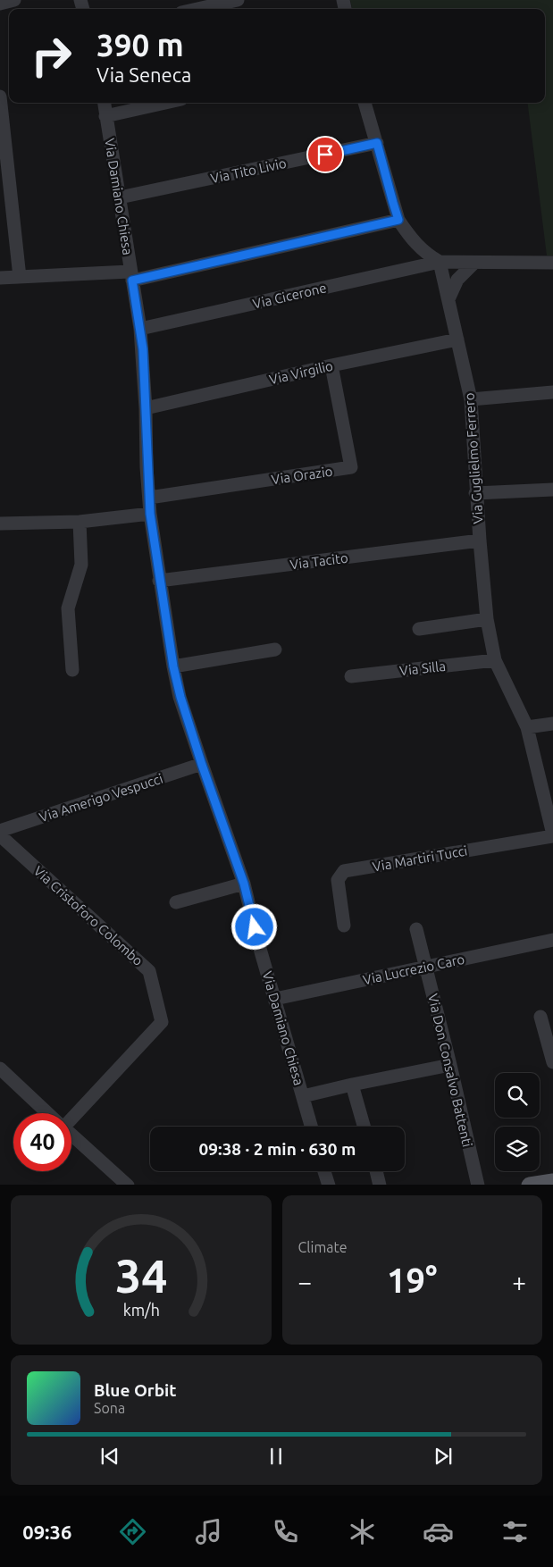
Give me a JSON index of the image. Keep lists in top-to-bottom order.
{
  "streets": {
    "street": [
      "Via Tito Livio",
      "Via Damiano Chiesa",
      "Via Cicerone",
      "Via Virgilio",
      "Via Guglielmo Ferrero",
      "Via Orazio",
      "Via Tacito",
      "Via Silla",
      "Via Amerigo Vespucci",
      "Via Martiri Tucci",
      "Via Cristoforo Colombo",
      "Via Lucrezio Caro",
      "Via Don Consalvo Battenti"
    ]
  },
  "crossings": [
    ["Via Tito Livio", "Via Damiano Chiesa"],
    ["Via Damiano Chiesa", "Via Cicerone"],
    ["Via Damiano Chiesa", "Via Virgilio"],
    ["Via Damiano Chiesa", "Via Orazio"],
    ["Via Damiano Chiesa", "Via Tacito"],
    ["Via Damiano Chiesa", "Via Amerigo Vespucci"],
    ["Via Damiano Chiesa", "Via Lucrezio Caro"],
    ["Via Cicerone", "Via Guglielmo Ferrero"],
    ["Via Virgilio", "Via Guglielmo Ferrero"],
    ["Via Virgilio", "Via Orazio"],
    ["Via Guglielmo Ferrero", "Via Tacito"],
    ["Via Guglielmo Ferrero", "Via Silla"],
    ["Via Guglielmo Ferrero", "Via Martiri Tucci"],
    ["Via Lucrezio Caro", "Via Don Consalvo Battenti"]
  ],
  "page": {
    "turn": ["390 m", "Via Seneca"],
    "limit": "40",
    "trip": "09:38 · 2 min · 630 m",
    "tile": "Climate",
    "heat": ["−", "19°", "+"],
    "song": ["Blue Orbit", "Sona"],
    "tabs": "09:36",
    "gauge": ["34", "km/h"]
  }
}
